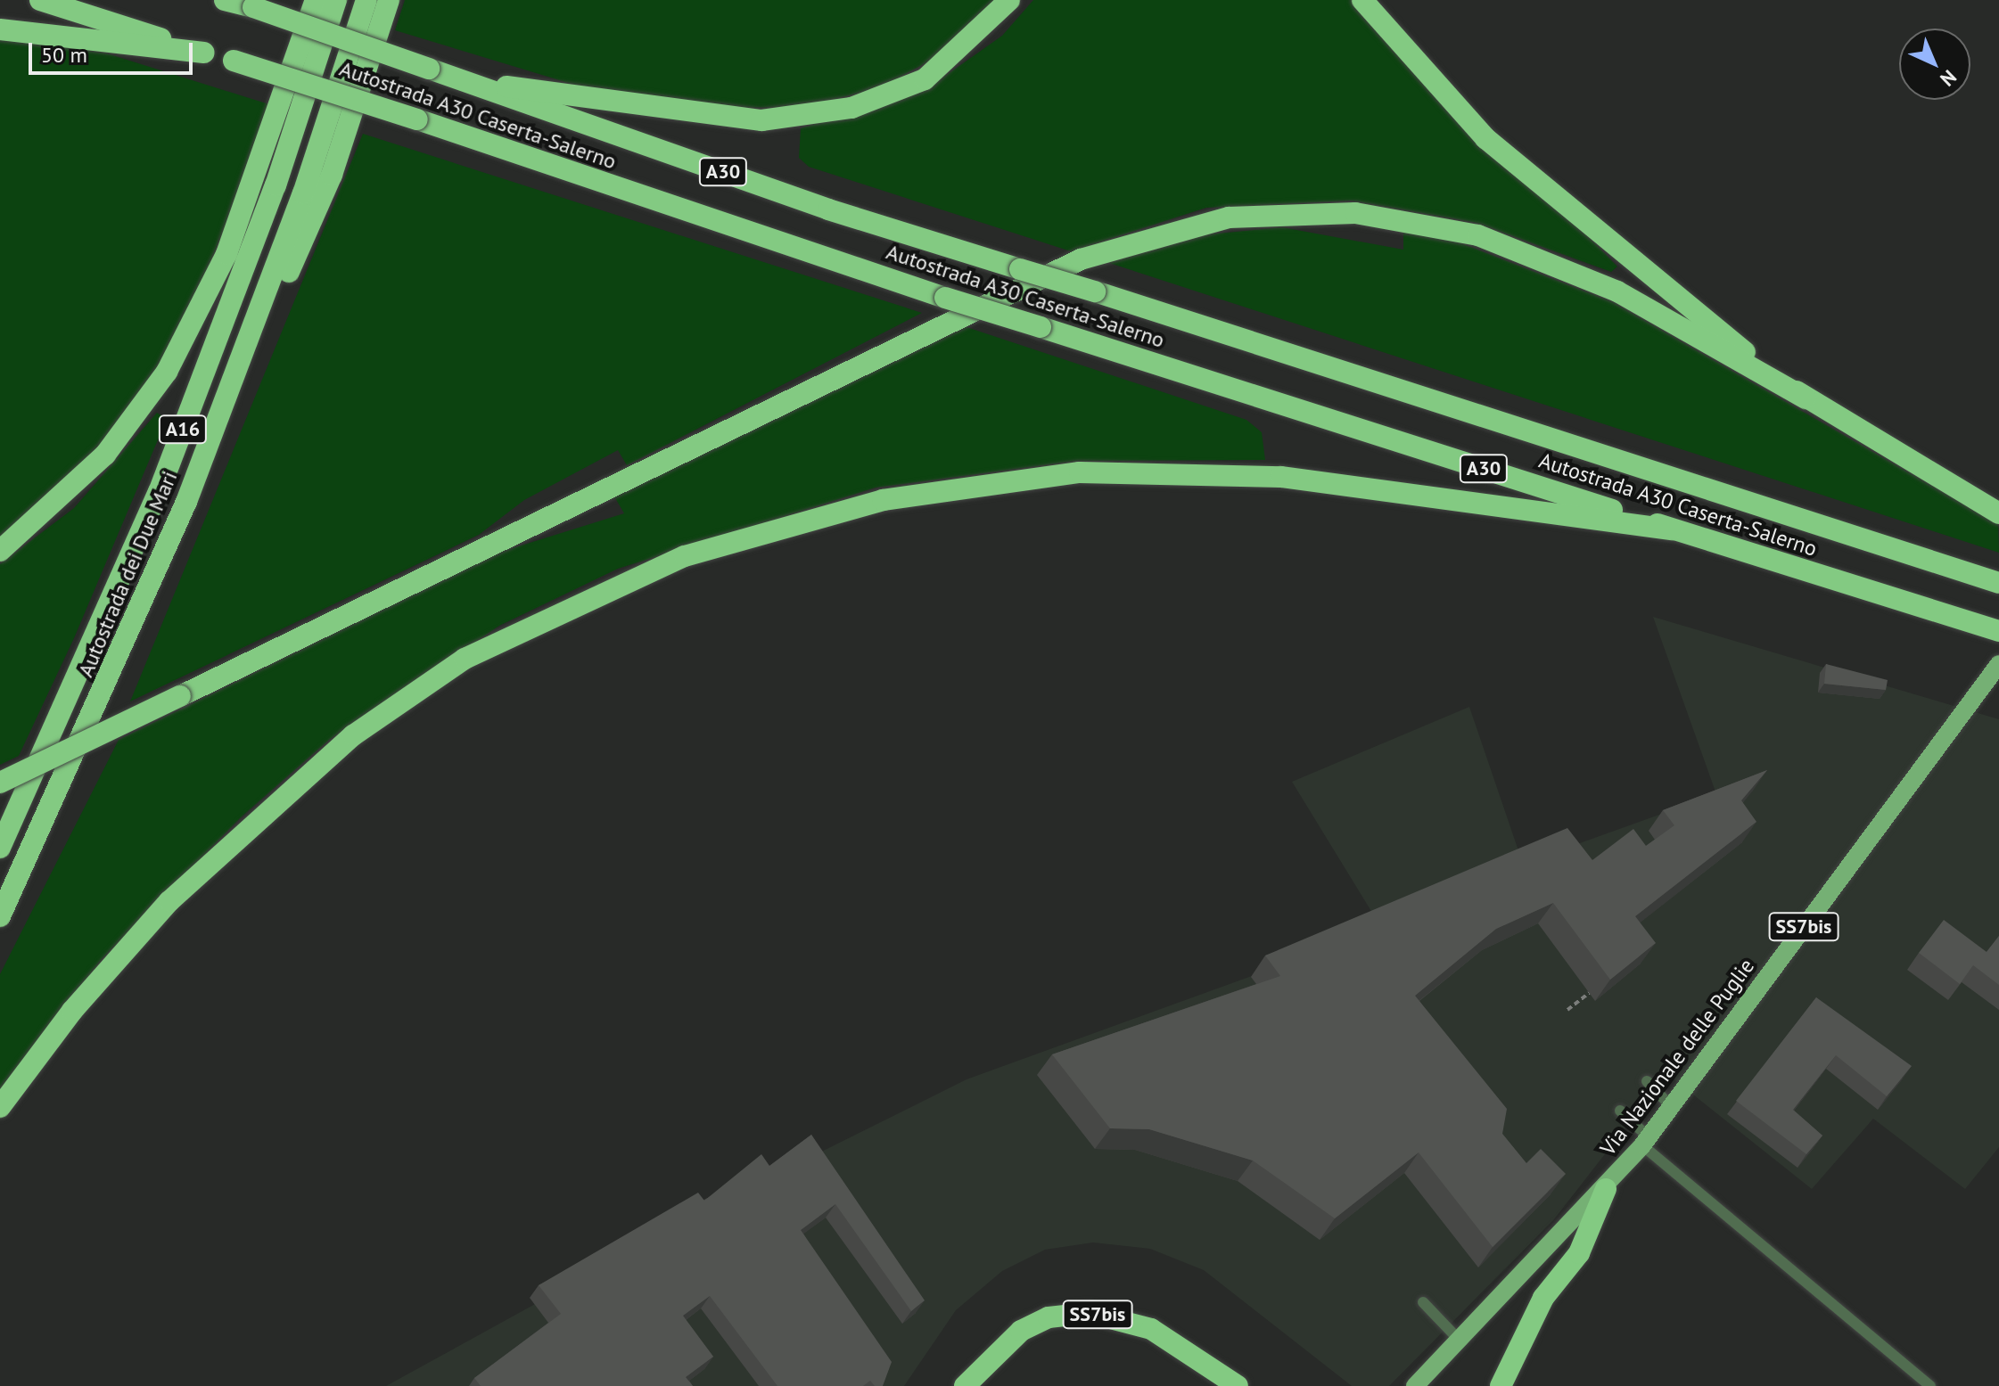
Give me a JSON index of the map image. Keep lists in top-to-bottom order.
{
  "streets": {
    "highway": [
      "Autostrada A30 Caserta-Salerno",
      "A30",
      "A16",
      "Autostrada dei Due Mari",
      "SS7bis"
    ],
    "main road": ["Via Nazionale delle Puglie"]
  },
  "crossings": [
    ["SS7bis", "Via Nazionale delle Puglie"]
  ],
  "scale_bar": "50 m",
  "north": "bottom right"
}
